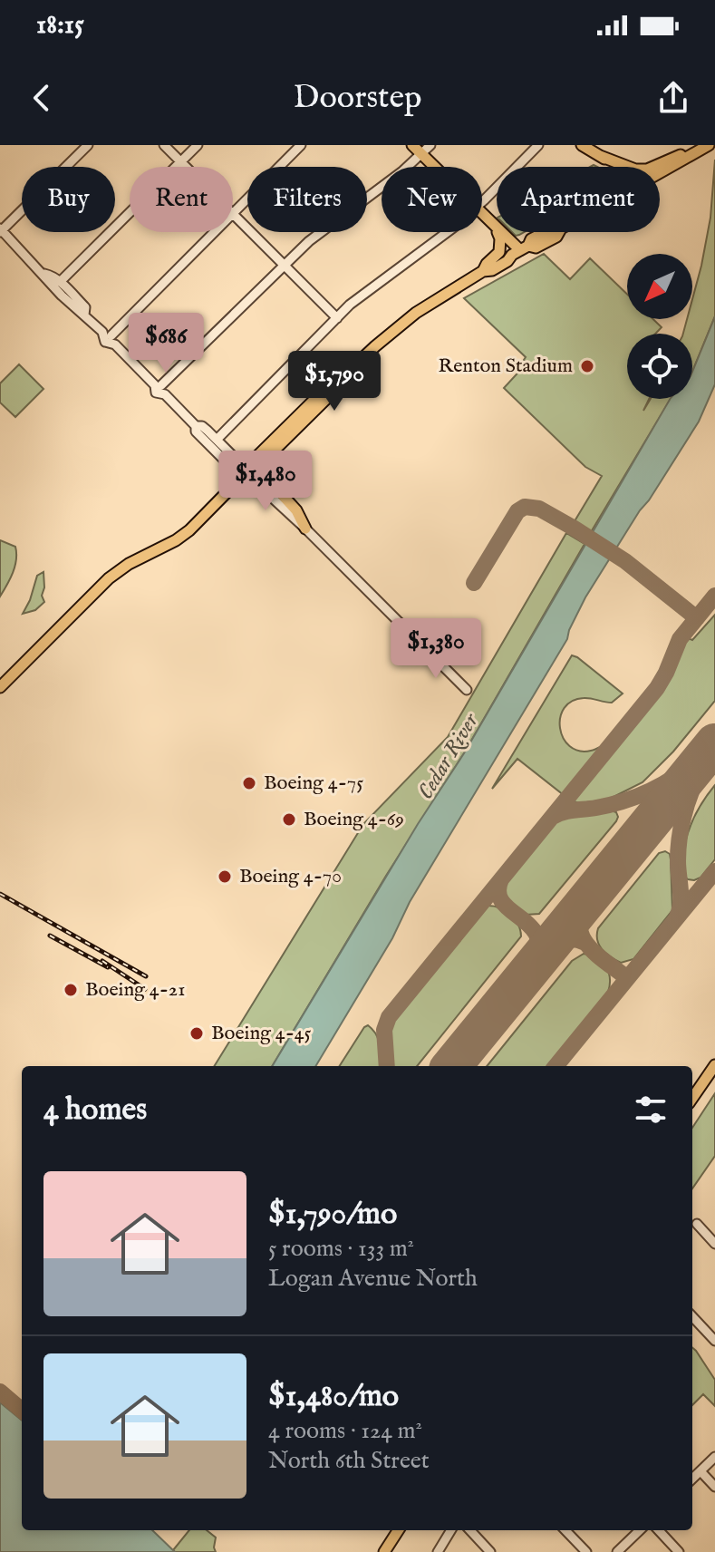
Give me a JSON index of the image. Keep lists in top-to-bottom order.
{
  "water": ["Cedar River"],
  "places": [
    "Renton Stadium",
    "Boeing 4-75",
    "Boeing 4-69",
    "Boeing 4-70",
    "Boeing 4-21",
    "Boeing 4-45"
  ],
  "north": "bottom left",
  "page": {
    "status": "18:15",
    "header": "Doorstep",
    "chip": [
      "Buy",
      "Rent",
      "Filters",
      "New",
      "Apartment"
    ],
    "price": [
      "$686",
      "$1,790",
      "$1,480",
      "$1,380"
    ],
    "heading": "4 homes",
    "list": [
      {
        "name": "$1,790/mo",
        "note": "5 rooms · 133 m² · Logan Avenue North"
      },
      {
        "name": "$1,480/mo",
        "note": "4 rooms · 124 m² · North 6th Street"
      }
    ]
  }
}
